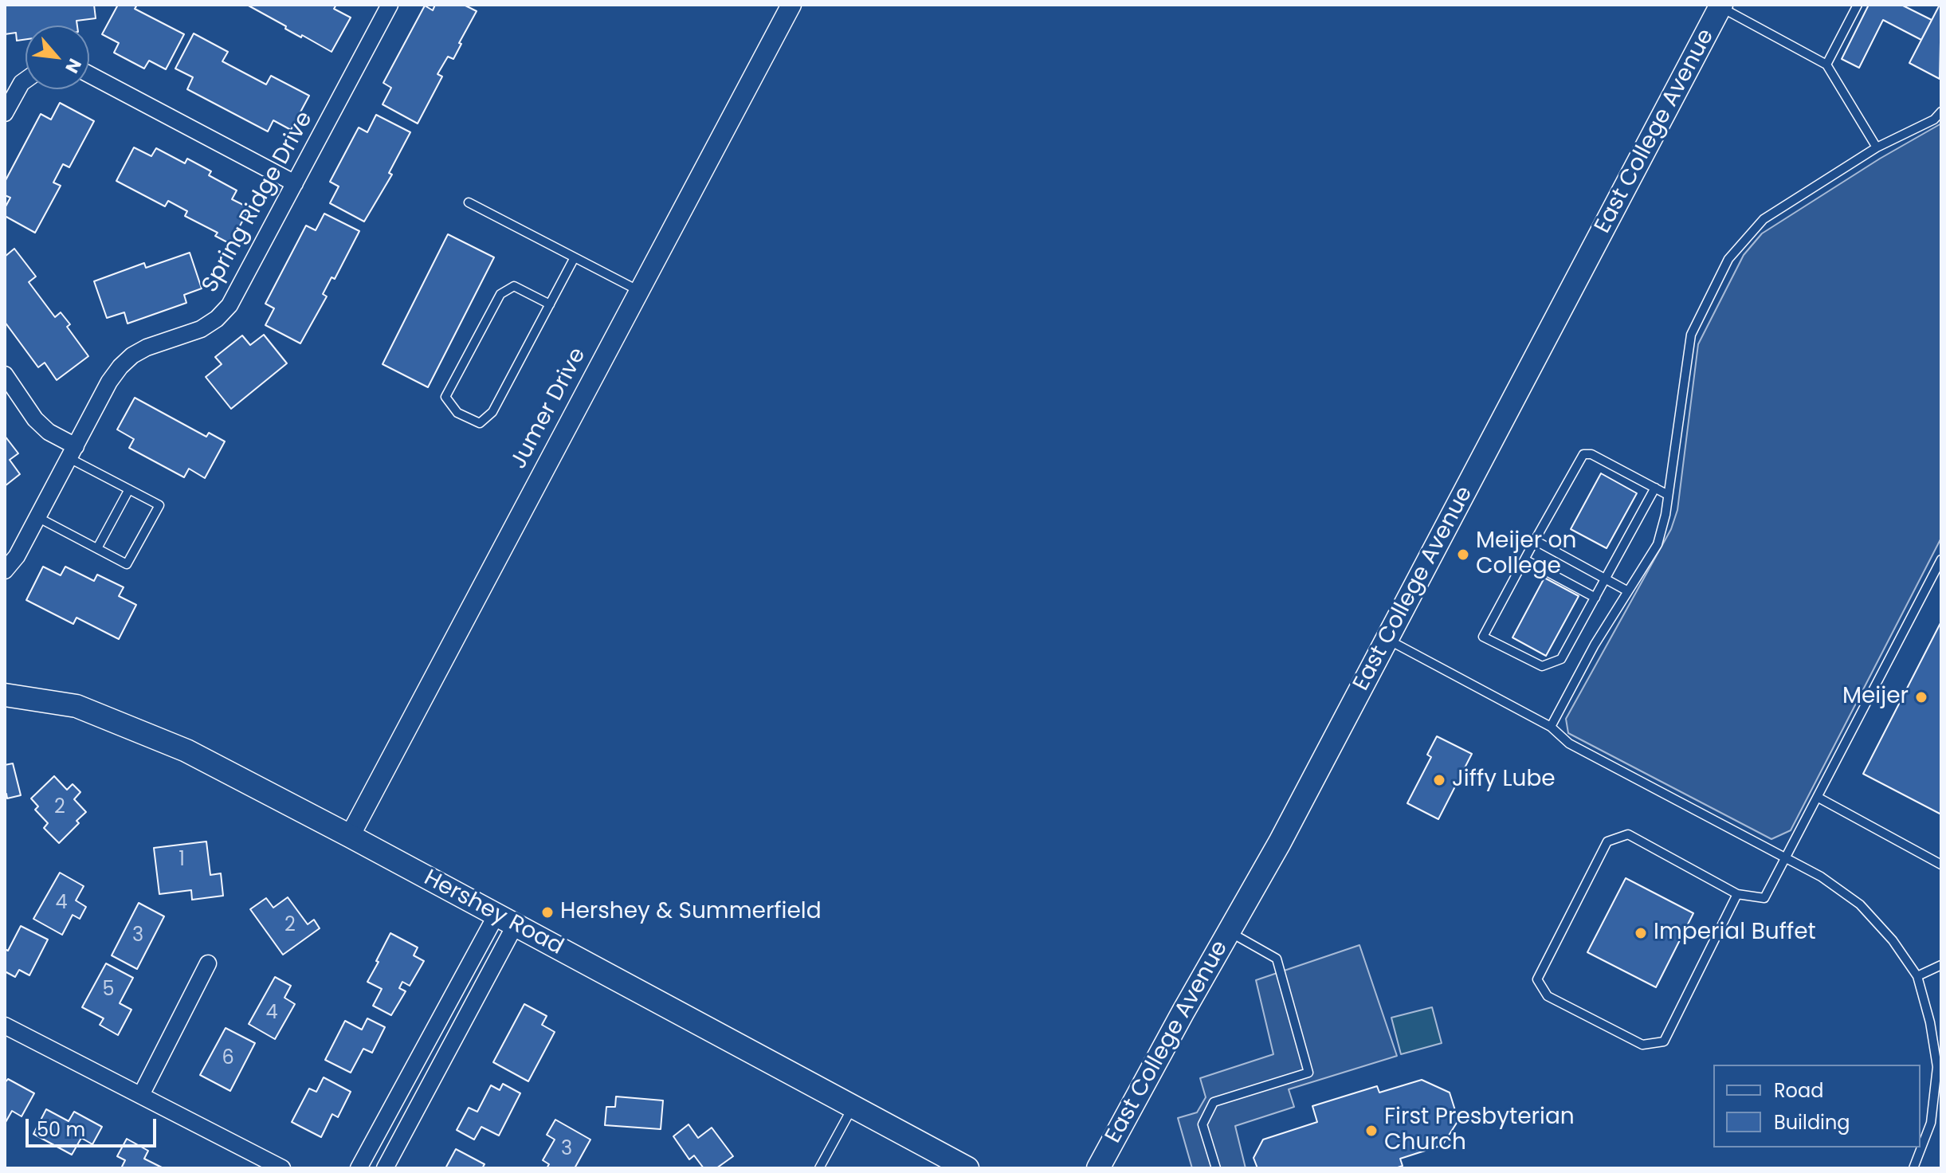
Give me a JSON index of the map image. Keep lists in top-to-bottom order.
{
  "streets": {
    "main road": ["East College Avenue", "Hershey Road"],
    "street": ["Spring Ridge Drive", "Jumer Drive"]
  },
  "crossings": [
    ["Jumer Drive", "Hershey Road"]
  ],
  "places": [
    "Meijer on College",
    "Meijer",
    "Jiffy Lube",
    "Hershey & Summerfield",
    "Imperial Buffet",
    "First Presbyterian Church"
  ],
  "house_numbers": [
    "2",
    "1",
    "4",
    "2",
    "3",
    "5",
    "4",
    "6",
    "3"
  ],
  "legend": ["Road", "Building"],
  "scale_bar": "50 m",
  "north": "bottom right"
}
